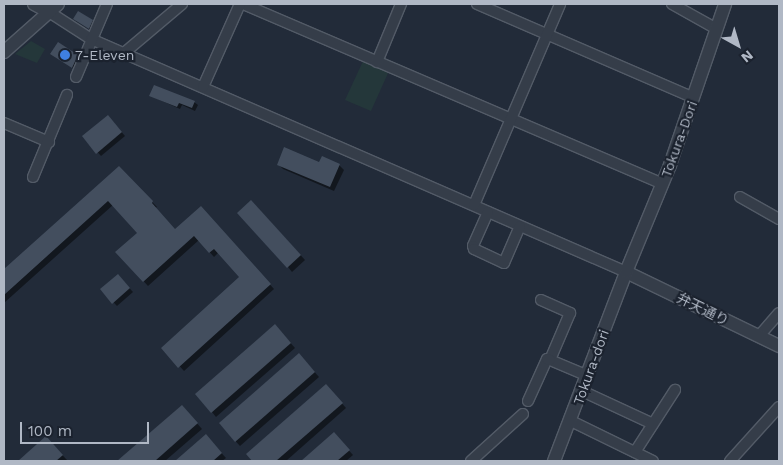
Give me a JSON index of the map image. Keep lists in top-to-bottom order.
{
  "streets": {
    "street": ["Tokura-Dori", "弁天通り", "Tokura-dori"]
  },
  "crossings": [
    ["Tokura-Dori", "弁天通り"],
    ["Tokura-Dori", "Tokura-dori"],
    ["弁天通り", "Tokura-dori"]
  ],
  "places": ["7-Eleven"],
  "scale_bar": "100 m",
  "north": "bottom right"
}
